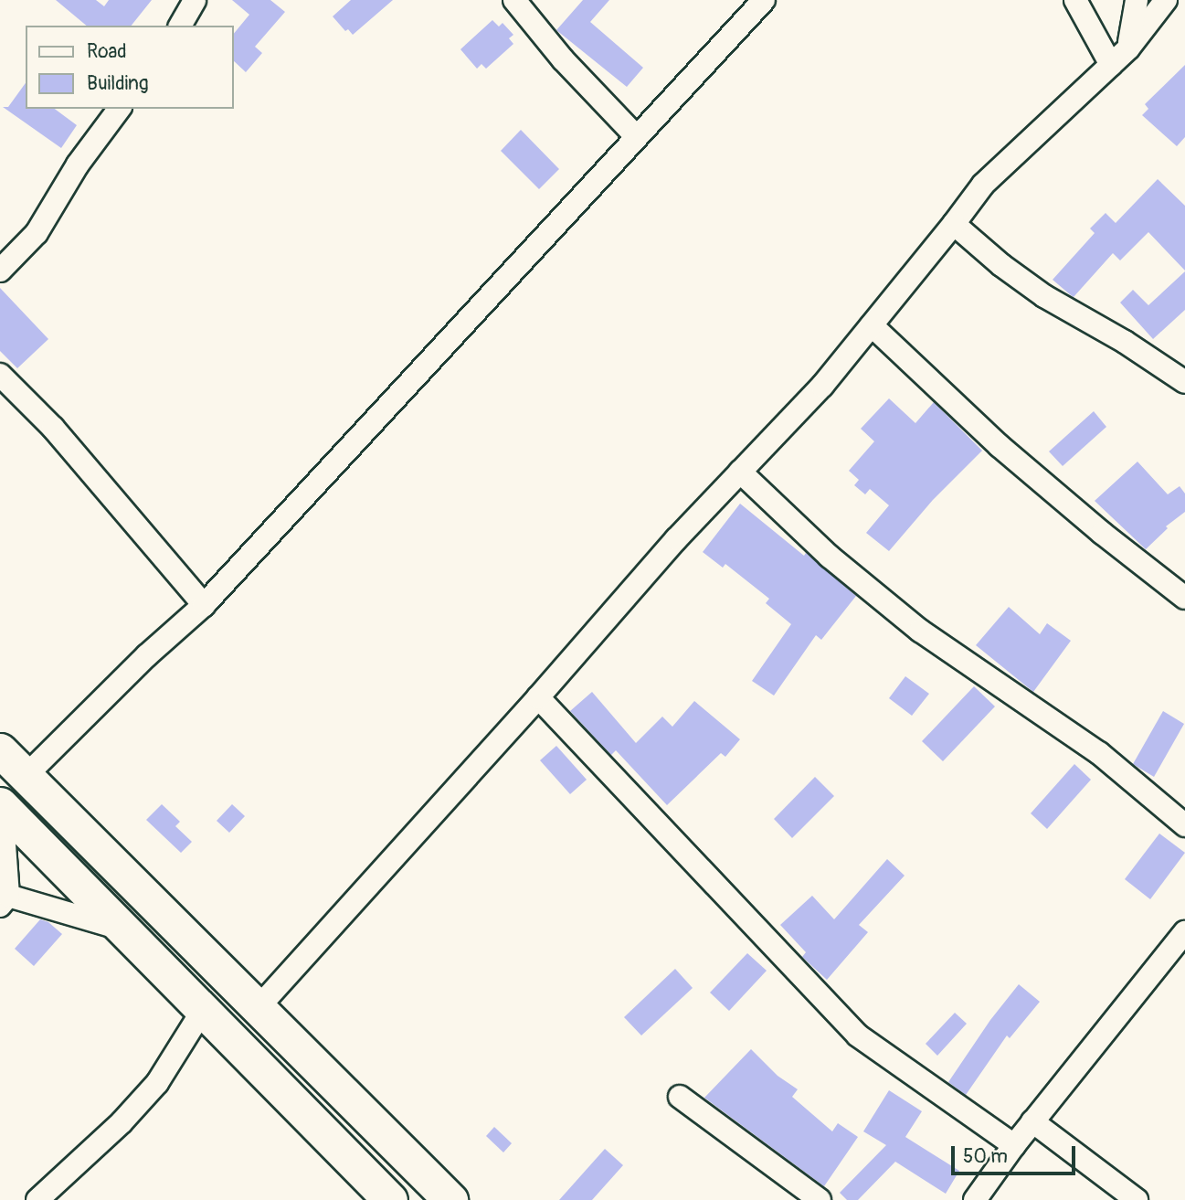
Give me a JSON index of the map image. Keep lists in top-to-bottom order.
{
  "legend": ["Road", "Building"],
  "scale_bar": "50 m"
}
